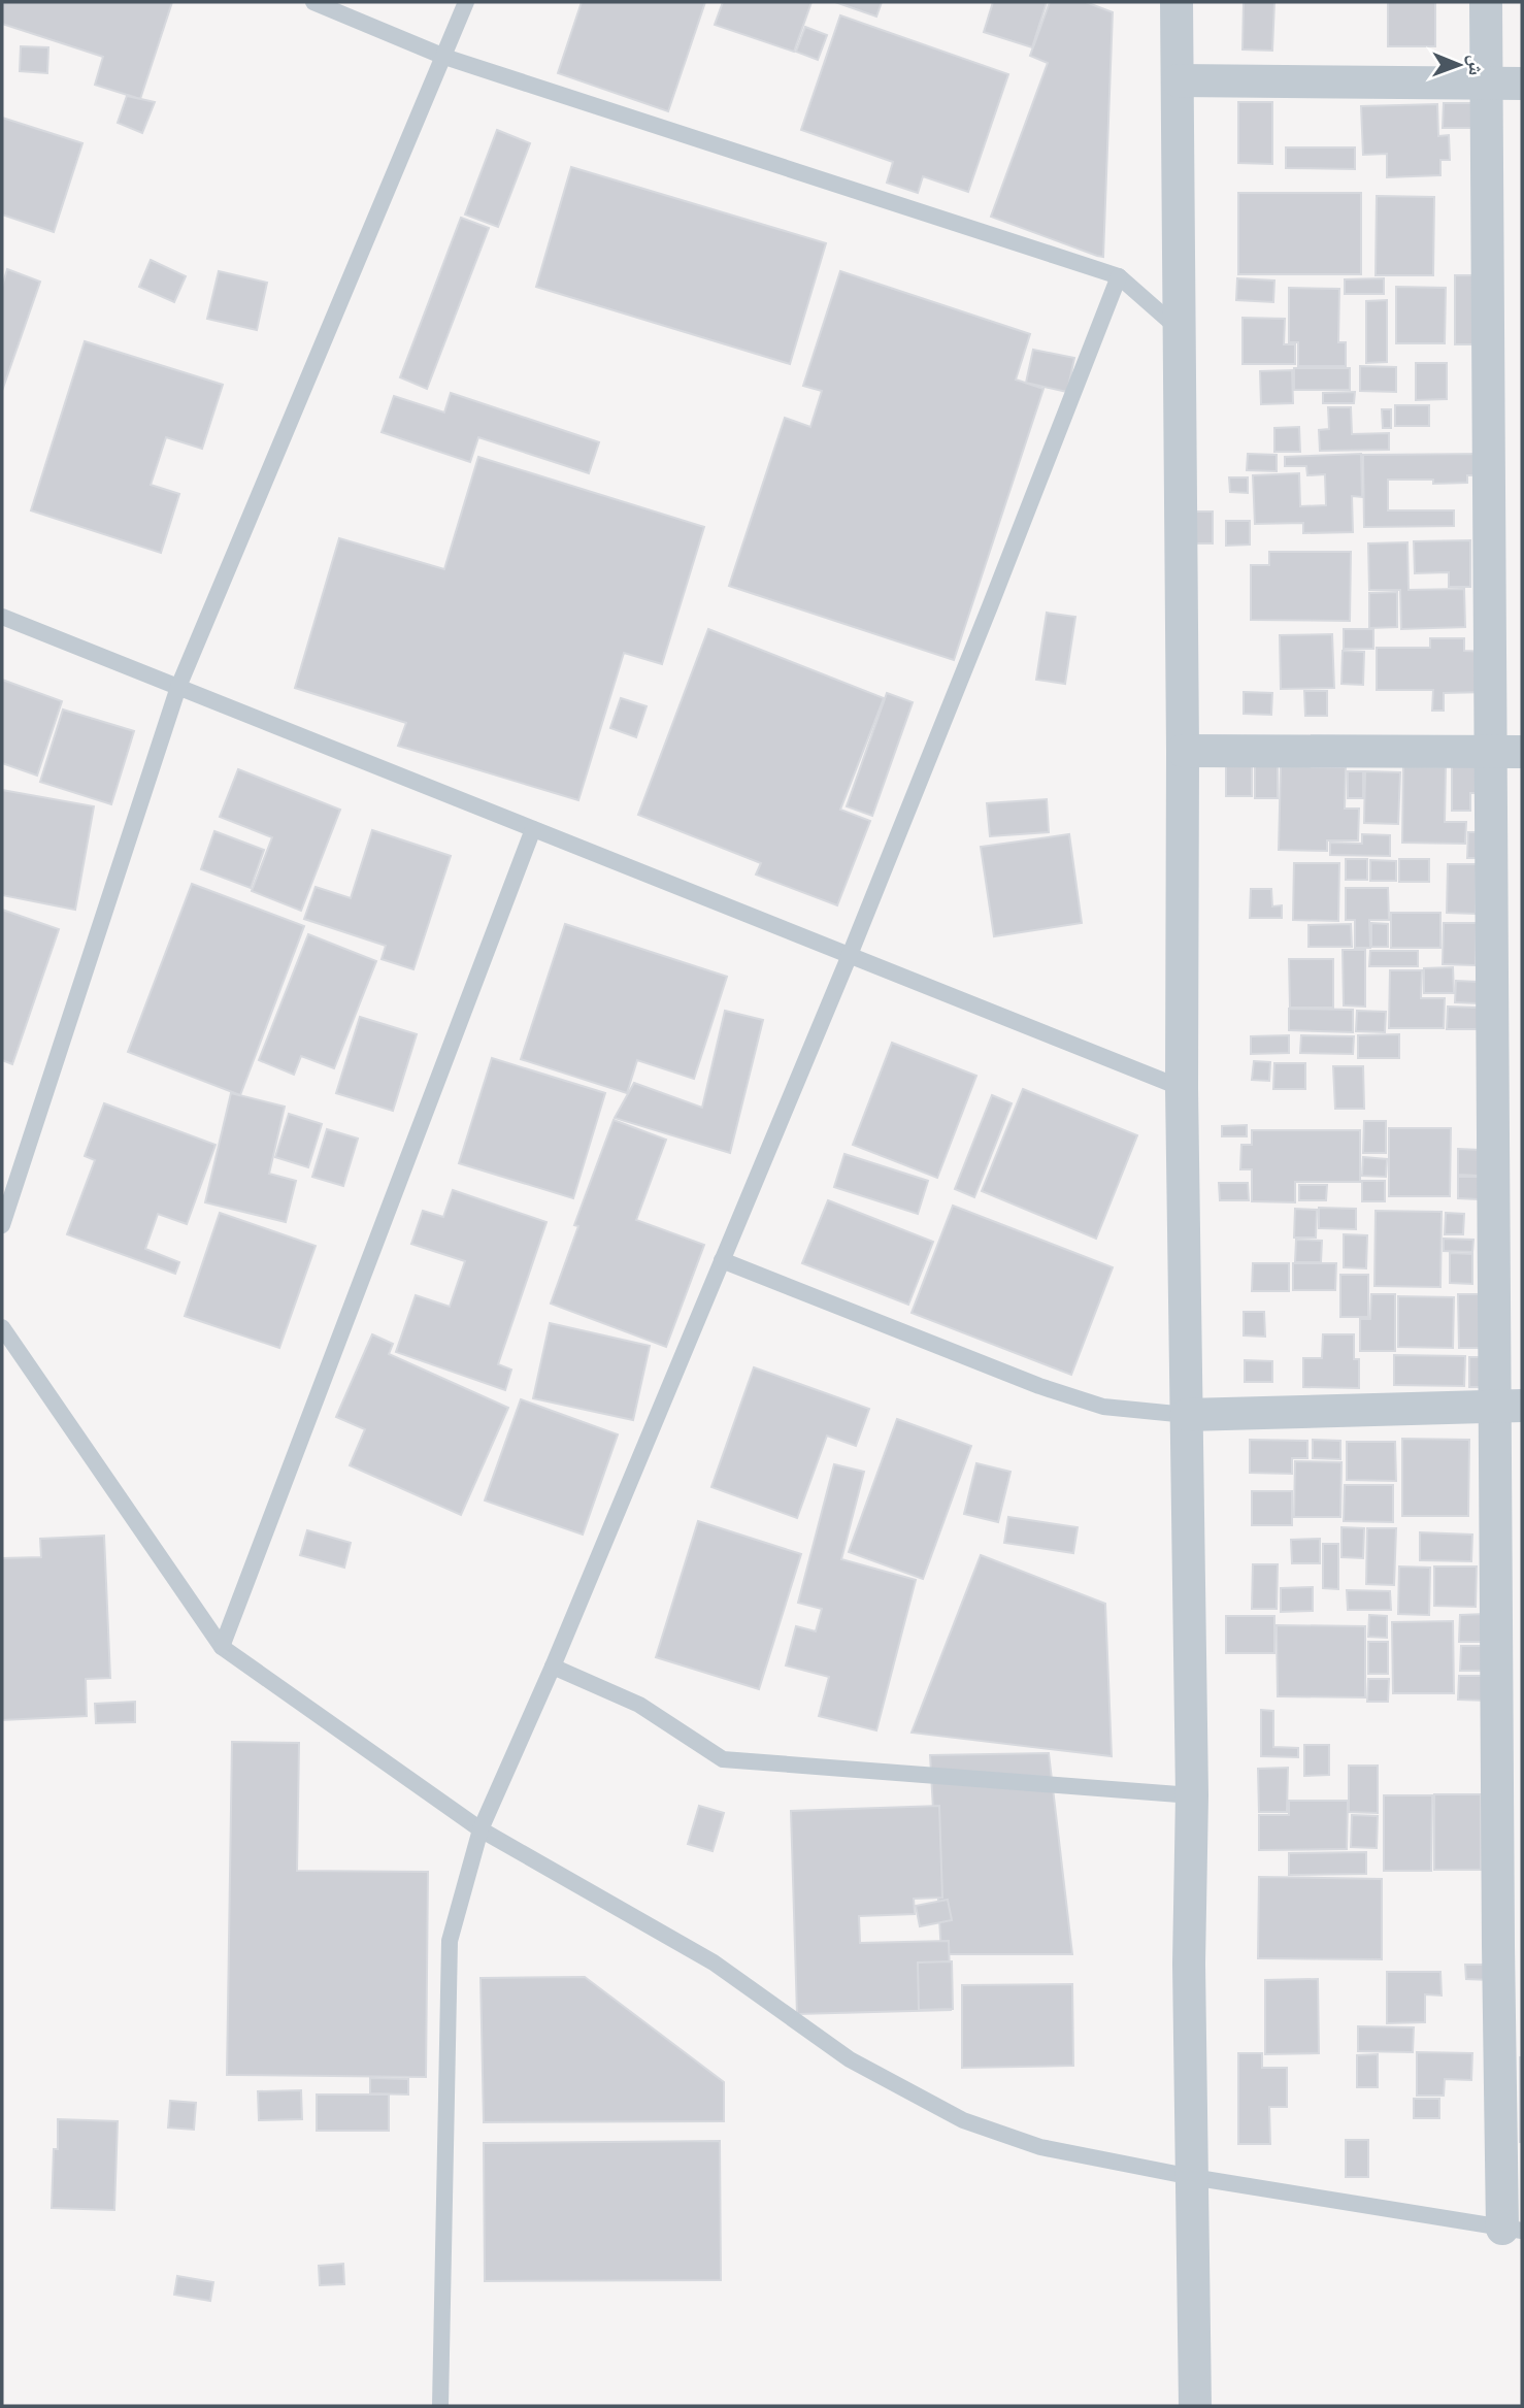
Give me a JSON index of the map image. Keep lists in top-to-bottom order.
{
  "north": "right"
}
